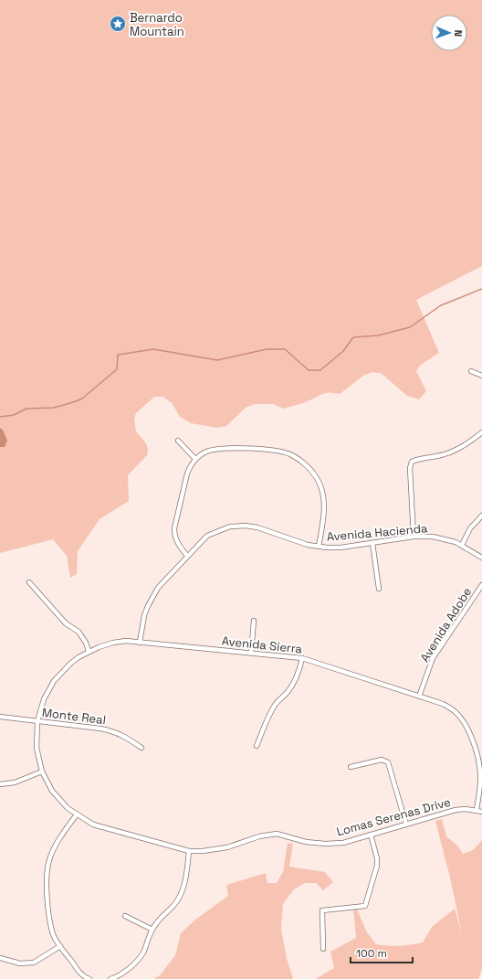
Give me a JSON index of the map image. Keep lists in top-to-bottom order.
{
  "streets": {
    "street": [
      "Avenida Hacienda",
      "Avenida Adobe",
      "Avenida Sierra",
      "Monte Real",
      "Lomas Serenas Drive"
    ]
  },
  "crossings": [
    ["Avenida Hacienda", "Avenida Sierra"],
    ["Avenida Adobe", "Avenida Sierra"],
    ["Avenida Sierra", "Monte Real"],
    ["Avenida Sierra", "Lomas Serenas Drive"],
    ["Monte Real", "Lomas Serenas Drive"]
  ],
  "places": {
    "place": ["Bernardo Mountain"]
  },
  "scale_bar": "100 m",
  "north": "right"
}
